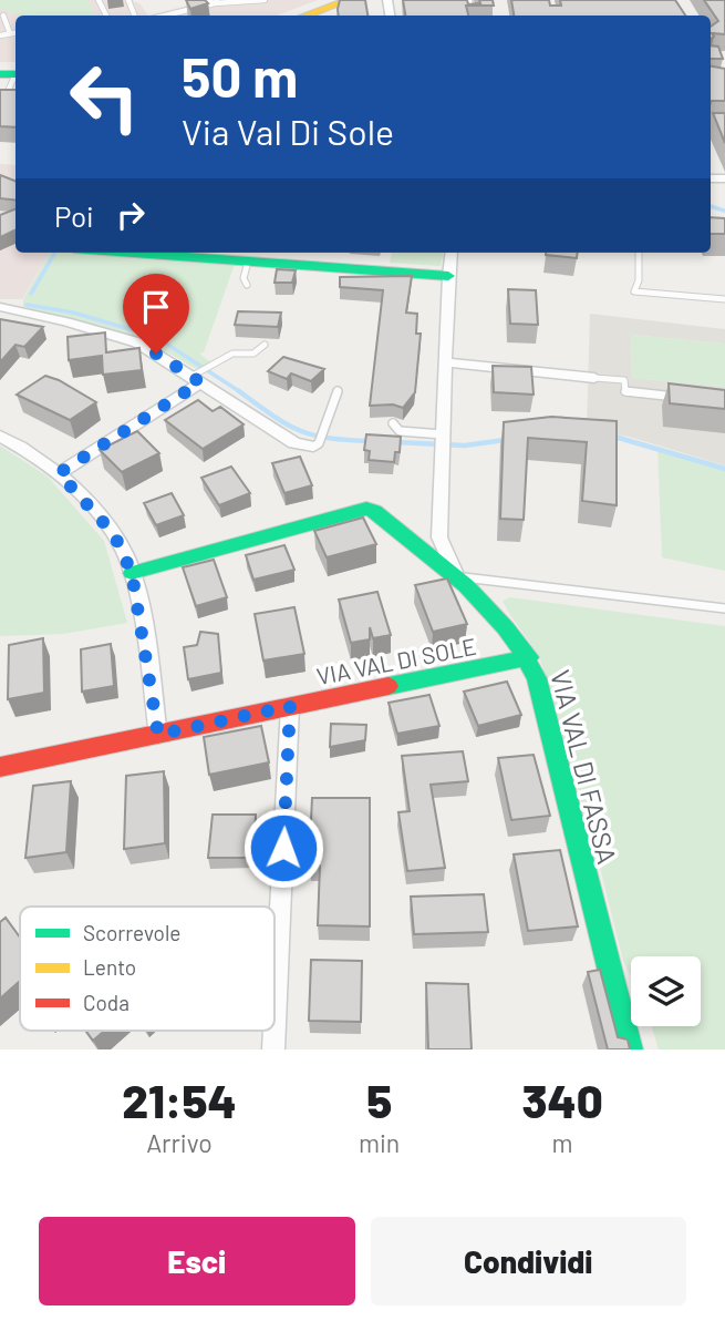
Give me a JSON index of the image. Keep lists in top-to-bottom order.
{
  "streets": {
    "street": ["VIA VAL DI SOLE", "VIA VAL DI FASSA"]
  },
  "crossings": [
    ["VIA VAL DI SOLE", "VIA VAL DI FASSA"]
  ],
  "legend": ["Scorrevole", "Lento", "Coda"],
  "page": {
    "turn": ["50 m", "Via Val Di Sole"],
    "then": "Poi",
    "eta": [
      "21:54",
      "Arrivo",
      "5",
      "min",
      "340",
      "m"
    ],
    "buttons": ["Esci", "Condividi"]
  }
}
